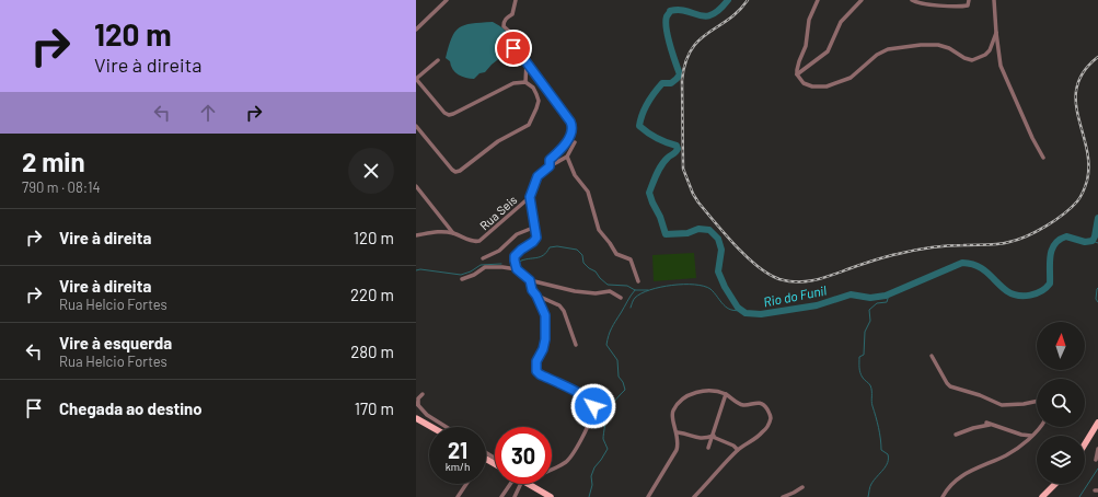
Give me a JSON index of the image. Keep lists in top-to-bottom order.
{
  "streets": {
    "street": ["Rua Seis"]
  },
  "water": ["Rio do Funil"],
  "north": "top",
  "page": {
    "turn": ["120 m", "Vire à direita"],
    "heading": ["2 min", "790 m · 08:14"],
    "list": [
      {
        "name": "Vire à direita",
        "value": "120 m"
      },
      {
        "name": "Vire à direita",
        "note": "Rua Helcio Fortes",
        "value": "220 m"
      },
      {
        "name": "Vire à esquerda",
        "note": "Rua Helcio Fortes",
        "value": "280 m"
      },
      {
        "name": "Chegada ao destino",
        "value": "170 m"
      }
    ],
    "speed": "21 km/h",
    "limit": "30"
  }
}
